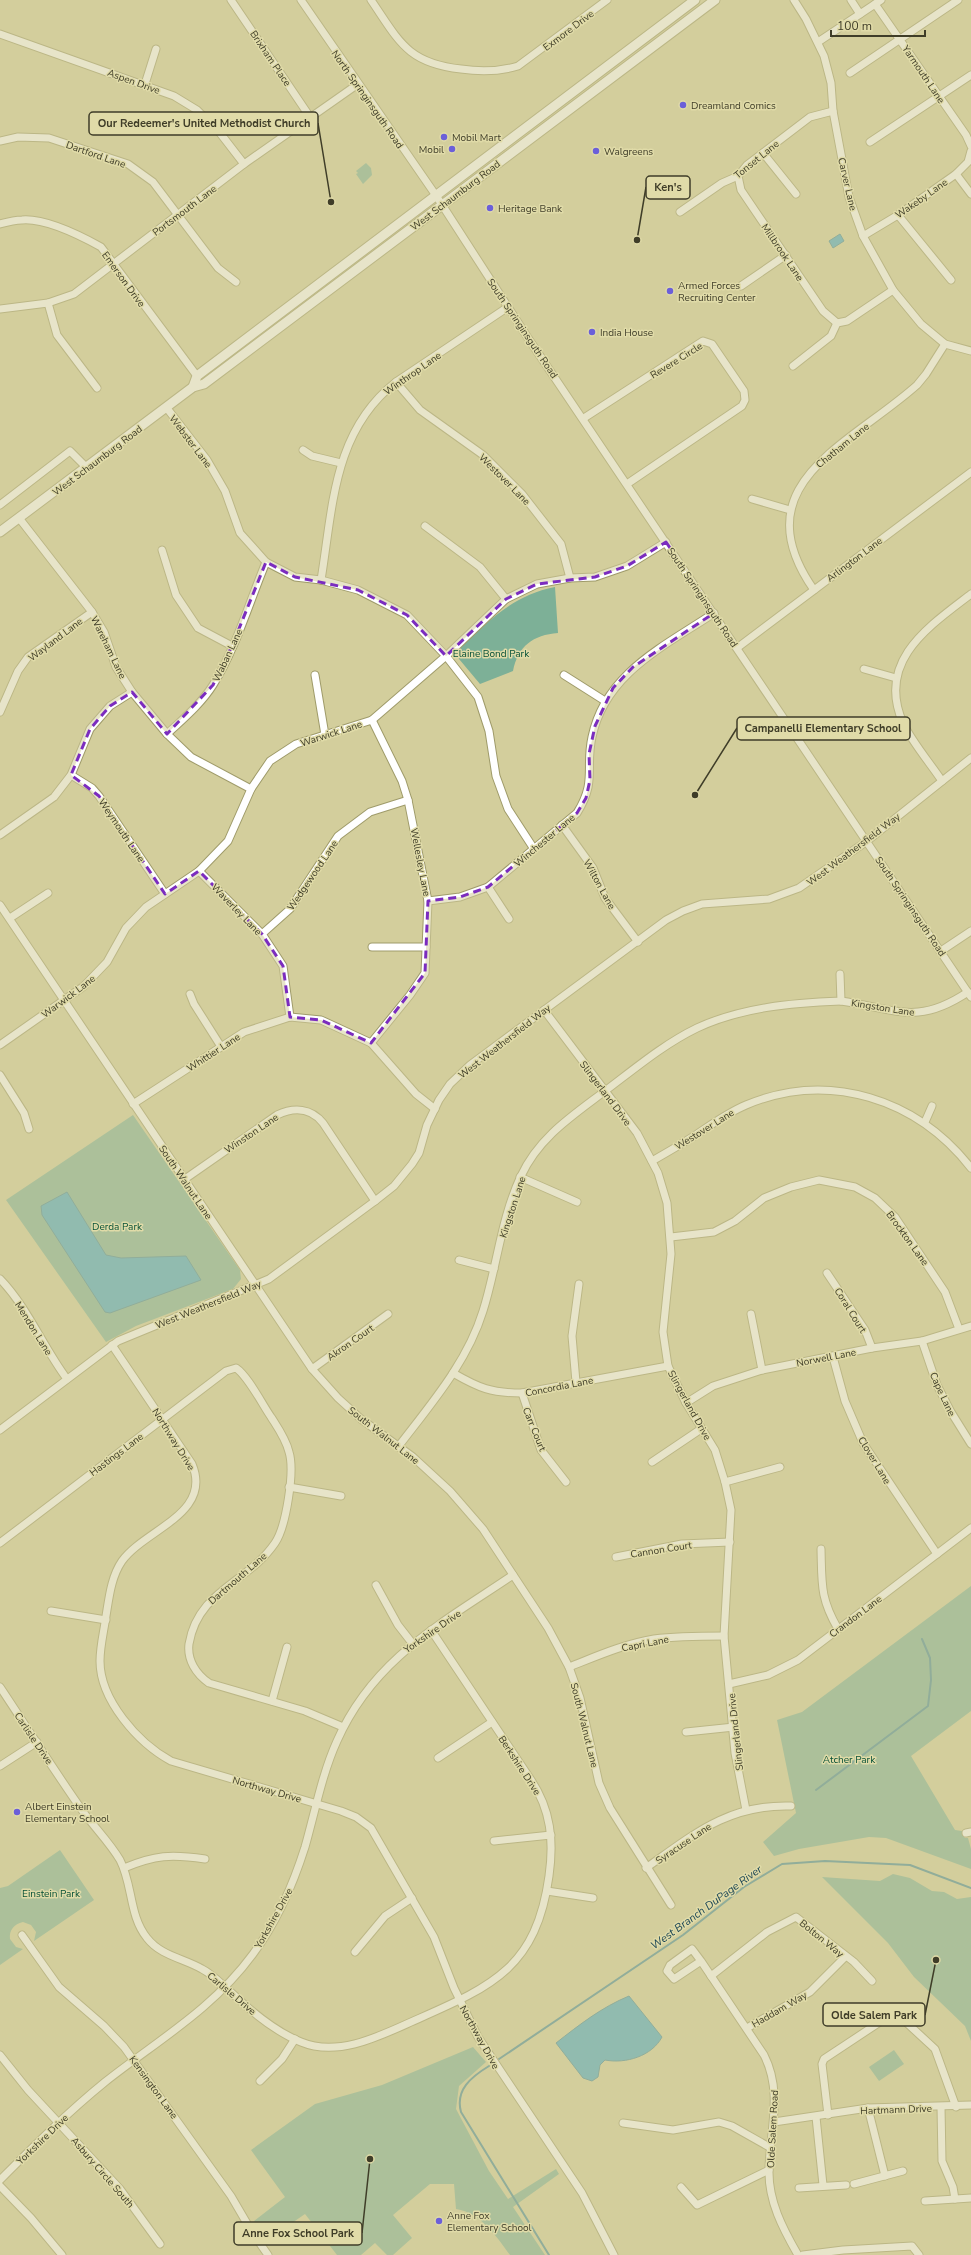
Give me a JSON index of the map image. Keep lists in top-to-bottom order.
{
  "streets": {
    "main road": ["West Schaumburg Road"],
    "street": [
      "Exmore Drive",
      "Brixham Place",
      "Yarmouth Lane",
      "Aspen Drive",
      "North Springinsguth Road",
      "Dartford Lane",
      "Tonset Lane",
      "Carver Lane",
      "Wakeby Lane",
      "Portsmouth Lane",
      "Millbrook Lane",
      "Emerson Drive",
      "South Springinsguth Road",
      "Revere Circle",
      "Winthrop Lane",
      "Webster Lane",
      "Chatham Lane",
      "Westover Lane",
      "Arlington Lane",
      "Wayland Lane",
      "Wareham Lane",
      "Waban Lane",
      "Warwick Lane",
      "Weymouth Lane",
      "Winchester Lane",
      "West Weathersfield Way",
      "Wellesley Lane",
      "Wedgewood Lane",
      "Wilton Lane",
      "Waverley Lane",
      "Kingston Lane",
      "Whittier Lane",
      "Slingerland Drive",
      "Winston Lane",
      "South Walnut Lane",
      "Brockton Lane",
      "Coral Court",
      "Mendon Lane",
      "Akron Court",
      "Norwell Lane",
      "Concordia Lane",
      "Cape Lane",
      "Carr Court",
      "Northway Drive",
      "Hastings Lane",
      "Clover Lane",
      "Cannon Court",
      "Dartmouth Lane",
      "Crandon Lane",
      "Yorkshire Drive",
      "Capri Lane",
      "Carlisle Drive",
      "Berkshire Drive",
      "Syracuse Lane",
      "Bolton Way",
      "Haddam Way",
      "Kensington Lane",
      "Hartmann Drive",
      "Olde Salem Road",
      "Asbury Circle South"
    ]
  },
  "crossings": [
    ["Brixham Place", "Portsmouth Lane"],
    ["Aspen Drive", "Portsmouth Lane"],
    ["North Springinsguth Road", "West Schaumburg Road"],
    ["North Springinsguth Road", "Portsmouth Lane"],
    ["North Springinsguth Road", "South Springinsguth Road"],
    ["Dartford Lane", "Portsmouth Lane"],
    ["Tonset Lane", "Carver Lane"],
    ["Tonset Lane", "Millbrook Lane"],
    ["Carver Lane", "Wakeby Lane"],
    ["Carver Lane", "Chatham Lane"],
    ["West Schaumburg Road", "Emerson Drive"],
    ["West Schaumburg Road", "South Springinsguth Road"],
    ["West Schaumburg Road", "Webster Lane"],
    ["West Schaumburg Road", "Wareham Lane"],
    ["Portsmouth Lane", "Emerson Drive"],
    ["South Springinsguth Road", "Revere Circle"],
    ["South Springinsguth Road", "Winthrop Lane"],
    ["South Springinsguth Road", "Arlington Lane"],
    ["South Springinsguth Road", "Warwick Lane"],
    ["South Springinsguth Road", "Winchester Lane"],
    ["South Springinsguth Road", "West Weathersfield Way"],
    ["South Springinsguth Road", "Kingston Lane"],
    ["Winthrop Lane", "Webster Lane"],
    ["Winthrop Lane", "Westover Lane"],
    ["Webster Lane", "Waban Lane"],
    ["Webster Lane", "Warwick Lane"],
    ["Webster Lane", "Winchester Lane"],
    ["Chatham Lane", "Arlington Lane"],
    ["Westover Lane", "Warwick Lane"],
    ["Westover Lane", "Slingerland Drive"],
    ["Wayland Lane", "Wareham Lane"],
    ["Wareham Lane", "Waban Lane"],
    ["Wareham Lane", "Warwick Lane"],
    ["Warwick Lane", "Weymouth Lane"],
    ["Warwick Lane", "Wellesley Lane"],
    ["Warwick Lane", "Waverley Lane"],
    ["Warwick Lane", "South Walnut Lane"],
    ["Winchester Lane", "Wellesley Lane"],
    ["Winchester Lane", "Wilton Lane"],
    ["West Weathersfield Way", "Wilton Lane"],
    ["West Weathersfield Way", "Whittier Lane"],
    ["West Weathersfield Way", "Slingerland Drive"],
    ["West Weathersfield Way", "Winston Lane"],
    ["West Weathersfield Way", "South Walnut Lane"],
    ["West Weathersfield Way", "Mendon Lane"],
    ["West Weathersfield Way", "Northway Drive"],
    ["Wellesley Lane", "Wedgewood Lane"],
    ["Wellesley Lane", "Whittier Lane"],
    ["Wedgewood Lane", "Waverley Lane"],
    ["Waverley Lane", "Whittier Lane"],
    ["Kingston Lane", "Slingerland Drive"],
    ["Kingston Lane", "South Walnut Lane"],
    ["Kingston Lane", "Concordia Lane"],
    ["Whittier Lane", "South Walnut Lane"],
    ["Slingerland Drive", "Brockton Lane"],
    ["Slingerland Drive", "Norwell Lane"],
    ["Slingerland Drive", "Concordia Lane"],
    ["Slingerland Drive", "Cannon Court"],
    ["Slingerland Drive", "Crandon Lane"],
    ["Slingerland Drive", "Capri Lane"],
    ["Slingerland Drive", "Syracuse Lane"],
    ["Winston Lane", "South Walnut Lane"],
    ["South Walnut Lane", "Akron Court"],
    ["South Walnut Lane", "Yorkshire Drive"],
    ["South Walnut Lane", "Capri Lane"],
    ["South Walnut Lane", "Syracuse Lane"],
    ["Brockton Lane", "Norwell Lane"],
    ["Coral Court", "Norwell Lane"],
    ["Norwell Lane", "Cape Lane"],
    ["Norwell Lane", "Clover Lane"],
    ["Concordia Lane", "Carr Court"],
    ["Northway Drive", "Hastings Lane"],
    ["Northway Drive", "Yorkshire Drive"],
    ["Northway Drive", "Carlisle Drive"],
    ["Northway Drive", "Berkshire Drive"],
    ["Hastings Lane", "Dartmouth Lane"],
    ["Clover Lane", "Crandon Lane"],
    ["Dartmouth Lane", "Yorkshire Drive"],
    ["Yorkshire Drive", "Carlisle Drive"],
    ["Yorkshire Drive", "Berkshire Drive"],
    ["Yorkshire Drive", "Kensington Lane"],
    ["Yorkshire Drive", "Asbury Circle South"],
    ["Carlisle Drive", "Berkshire Drive"],
    ["Bolton Way", "Haddam Way"],
    ["Bolton Way", "Olde Salem Road"],
    ["Haddam Way", "Olde Salem Road"],
    ["Hartmann Drive", "Olde Salem Road"]
  ],
  "water": ["West Branch DuPage River"],
  "parks": [
    "Elaine Bond Park",
    "Derda Park",
    "Atcher Park",
    "Einstein Park"
  ],
  "places": [
    "Dreamland Comics",
    "Mobil Mart",
    "Mobil",
    "Walgreens",
    "Our Redeemer's United Methodist Church",
    "Heritage Bank",
    "Ken's",
    "Armed Forces Recruiting Center",
    "India House",
    "Campanelli Elementary School",
    "Albert Einstein Elementary School",
    "Olde Salem Park",
    "Anne Fox School Park",
    "Anne Fox Elementary School"
  ],
  "scale_bar": "100 m"
}
